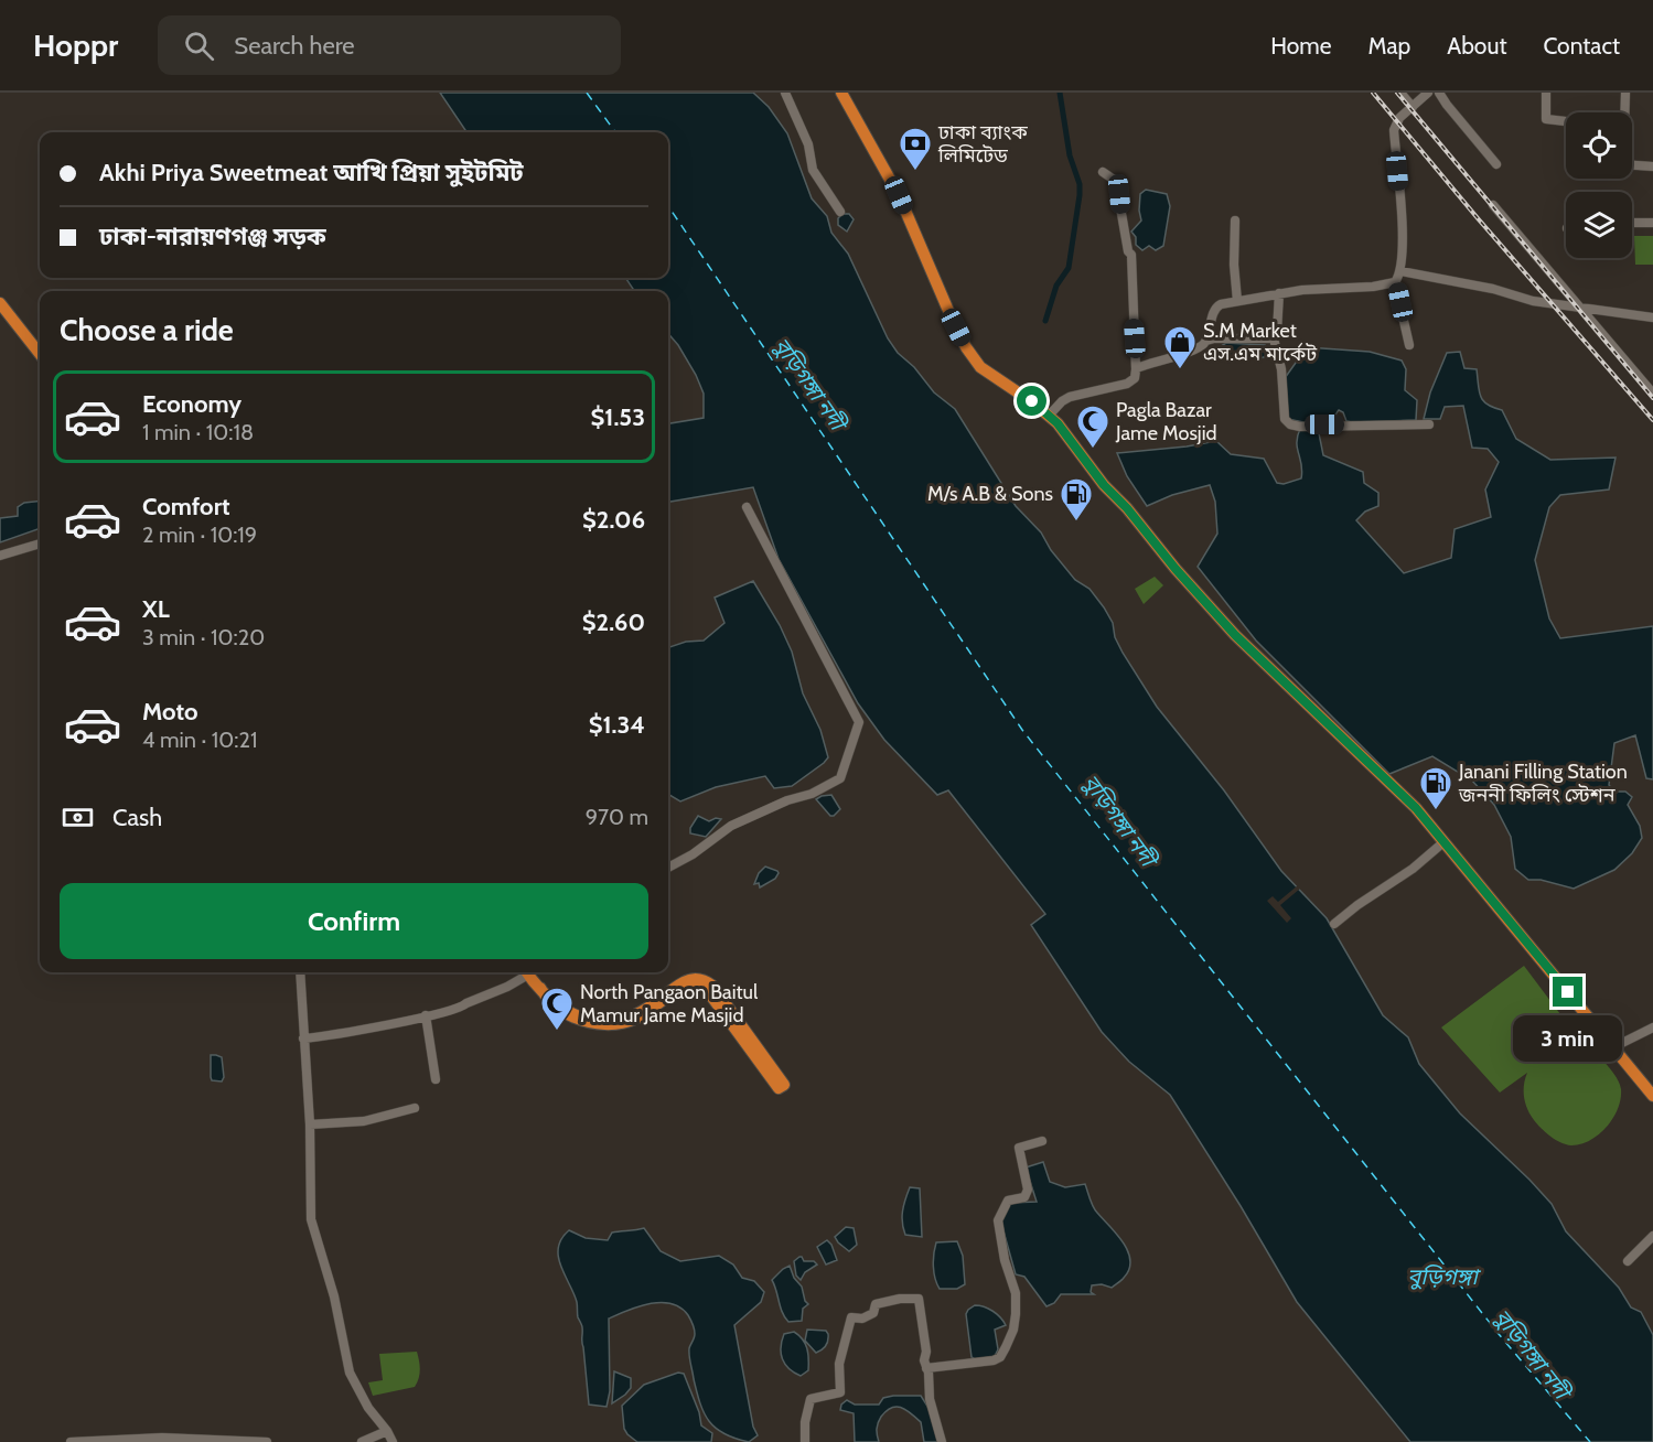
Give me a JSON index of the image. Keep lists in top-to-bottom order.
{
  "water": ["বুড়িগঙ্গা নদী", "বুড়িগঙ্গা"],
  "places": {
    "bank": ["ঢাকা ব্যাংক লিমিটেড"],
    "shop": ["S.M Market এস.এম মার্কেট"],
    "mosque": ["Pagla Bazar Jame Mosjid", "North Pangaon Baitul Mamur Jame Masjid"],
    "fuel station": ["M/s A.B & Sons", "Janani Filling Station জননী ফিলিং স্টেশন"]
  },
  "page": {
    "header": "Hoppr",
    "search": "Search here",
    "nav": [
      "Home",
      "Map",
      "About",
      "Contact"
    ],
    "banner": ["Akhi Priya Sweetmeat আখি প্রিয়া সুইটমিট", "ঢাকা-নারায়ণগঞ্জ সড়ক"],
    "heading": "Choose a ride",
    "list": [
      {
        "name": "Economy",
        "note": "1 min · 10:18",
        "value": "$1.53"
      },
      {
        "name": "Comfort",
        "note": "2 min · 10:19",
        "value": "$2.06"
      },
      {
        "name": "XL",
        "note": "3 min · 10:20",
        "value": "$2.60"
      },
      {
        "name": "Moto",
        "note": "4 min · 10:21",
        "value": "$1.34"
      }
    ],
    "pay": ["Cash", "970 m"],
    "buttons": "Confirm",
    "bubble": "3 min"
  }
}
